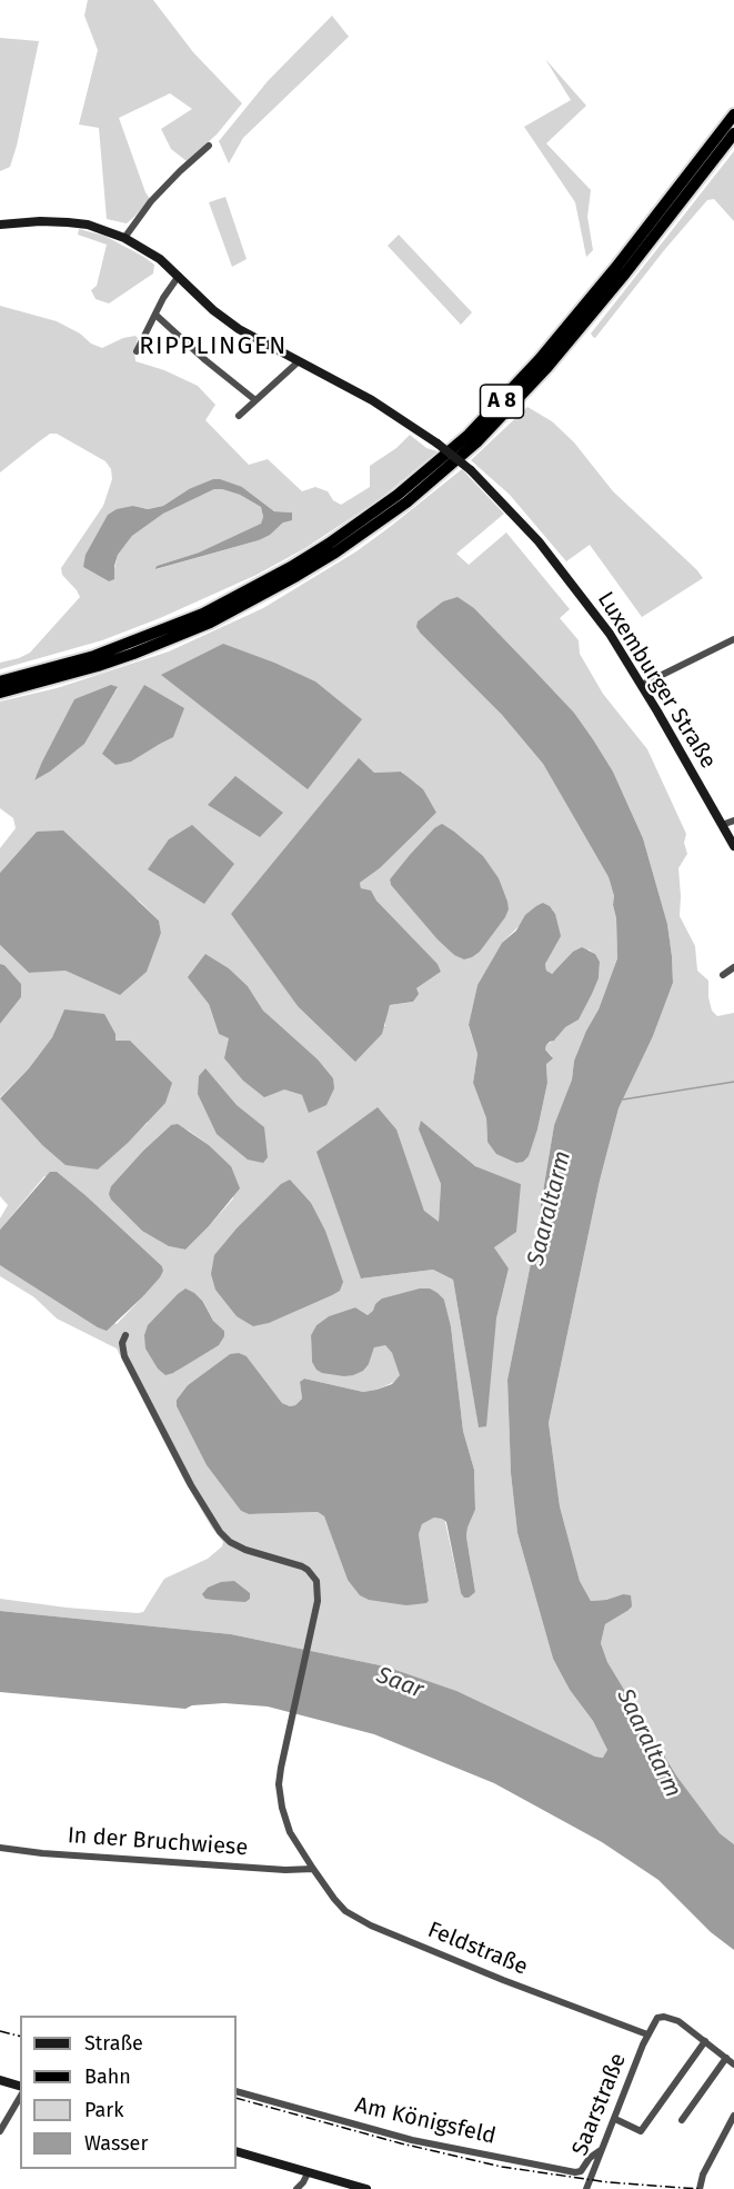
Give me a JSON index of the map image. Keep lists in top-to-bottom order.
{
  "streets": {
    "highway": ["A 8"],
    "main road": ["Luxemburger Straße"],
    "street": [
      "In der Bruchwiese",
      "Feldstraße",
      "Saarstraße",
      "Am Königsfeld"
    ]
  },
  "crossings": [
    ["In der Bruchwiese", "Feldstraße"],
    ["Feldstraße", "Saarstraße"],
    ["Saarstraße", "Am Königsfeld"]
  ],
  "districts": ["RIPPLINGEN"],
  "water": ["Saaraltarm", "Saar"],
  "legend": [
    "Straße",
    "Bahn",
    "Park",
    "Wasser"
  ]
}
